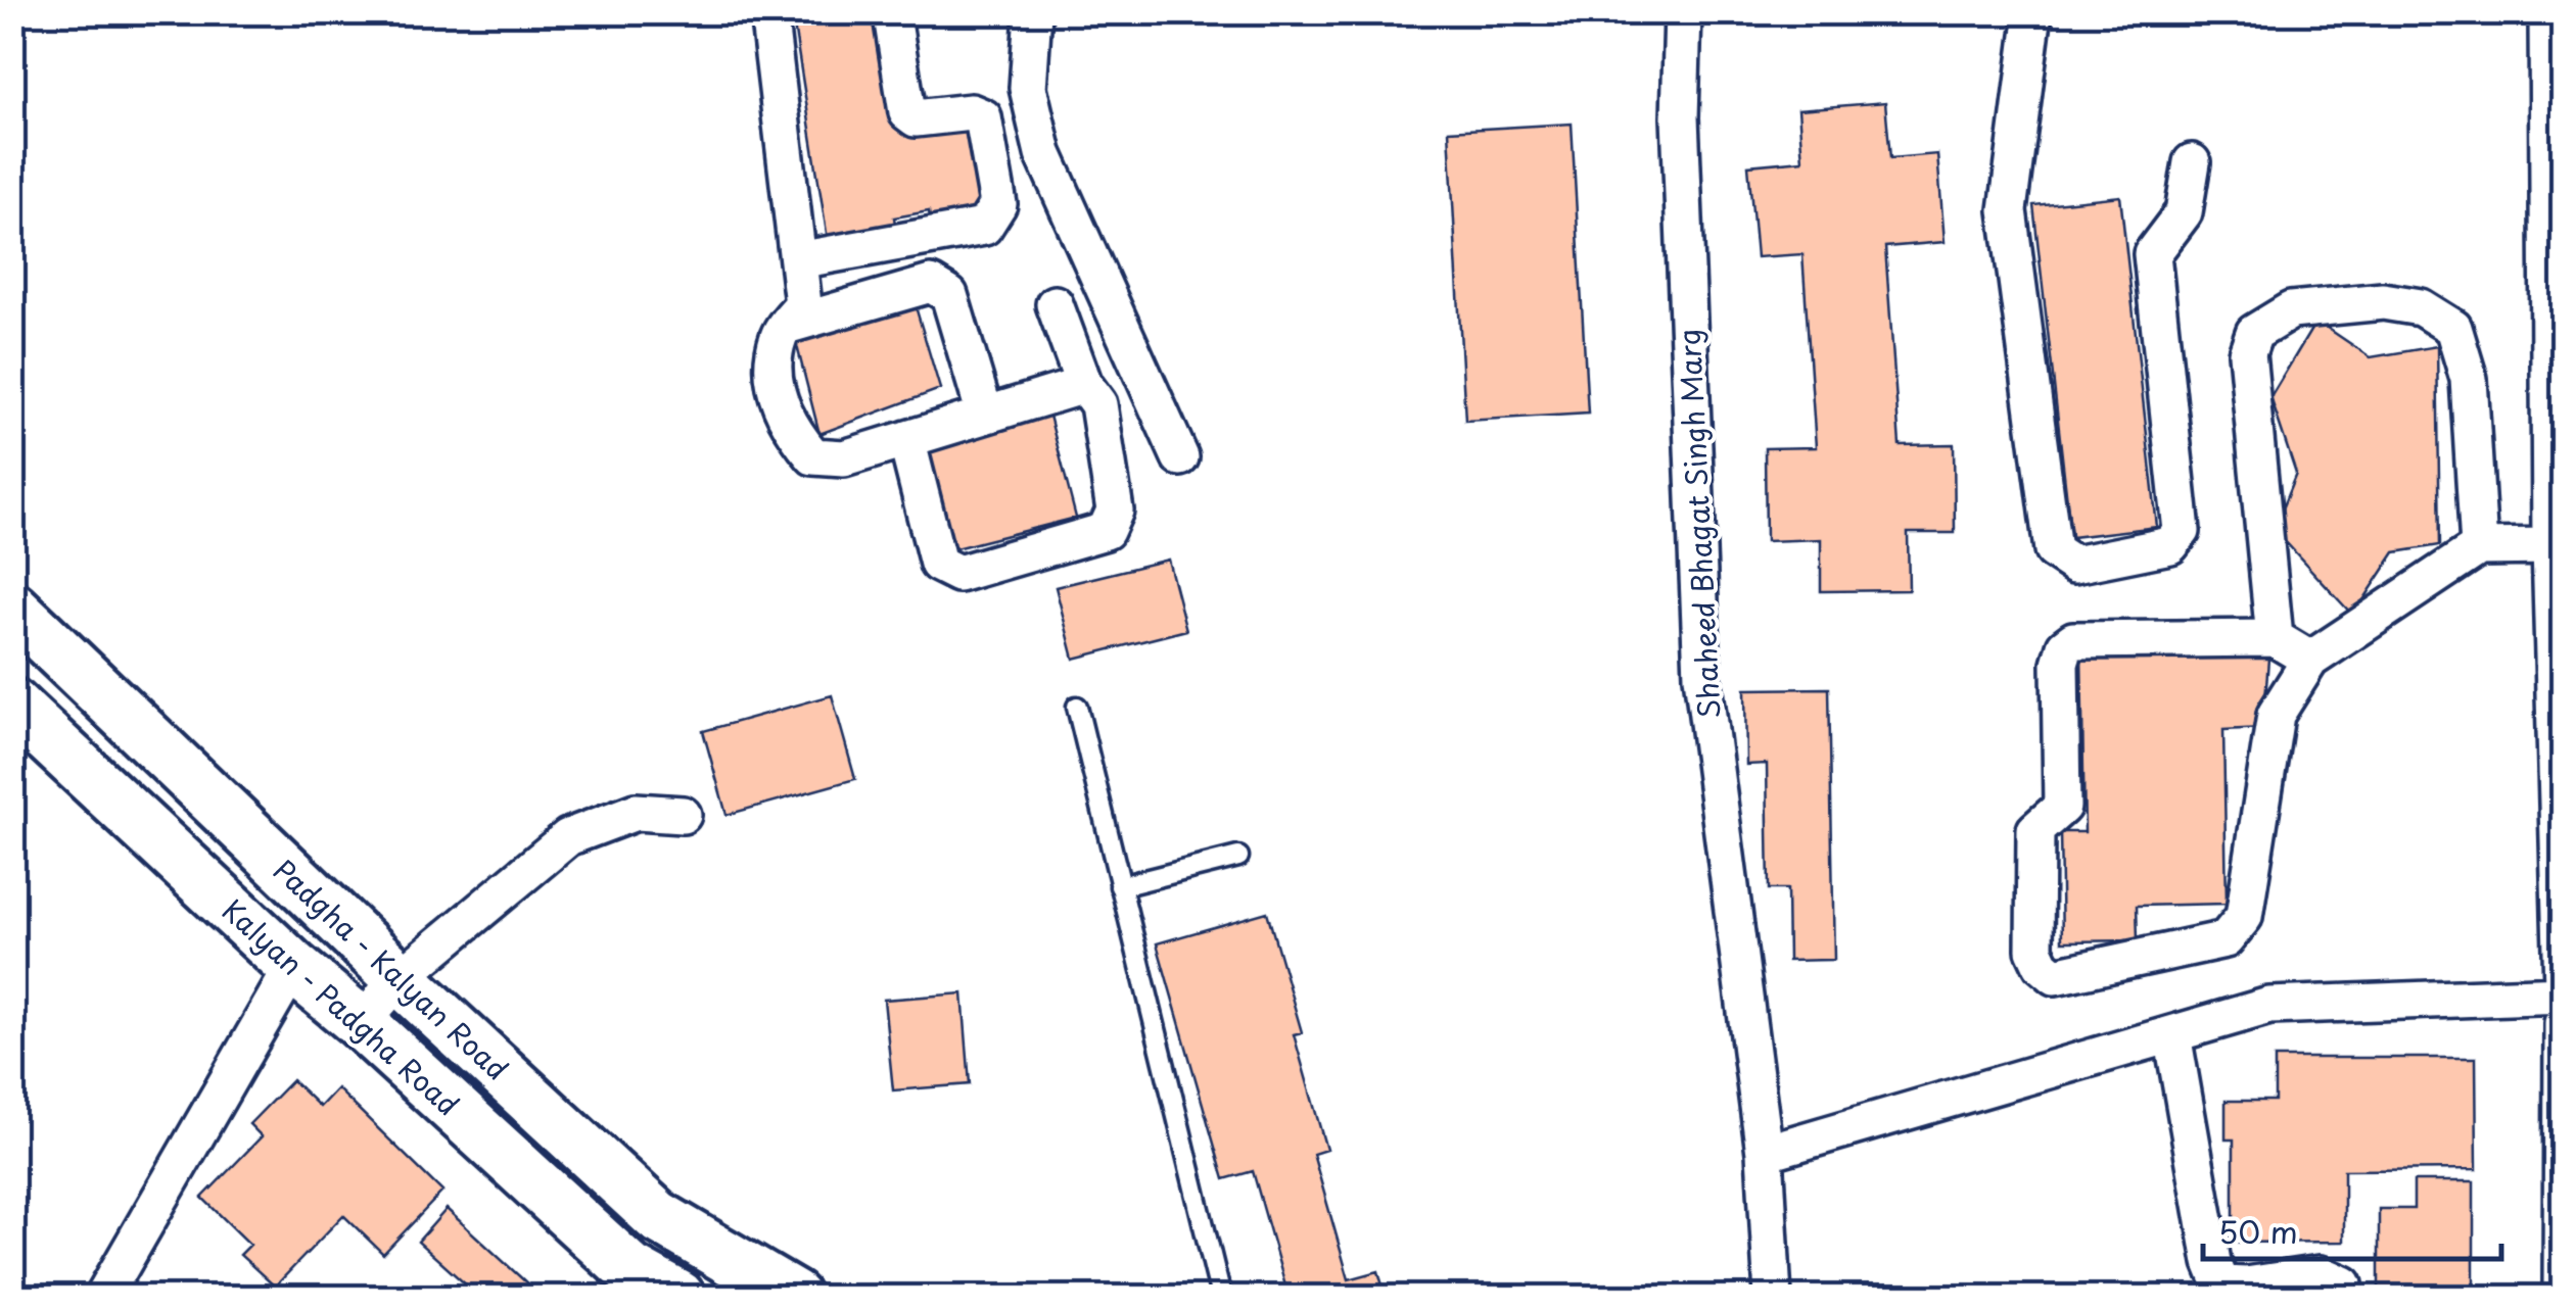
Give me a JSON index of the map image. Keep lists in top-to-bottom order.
{
  "streets": {
    "main road": ["Padgha - Kalyan Road", "Kalyan - Padgha Road"],
    "street": ["Shaheed Bhagat Singh Marg"]
  },
  "scale_bar": "50 m"
}
